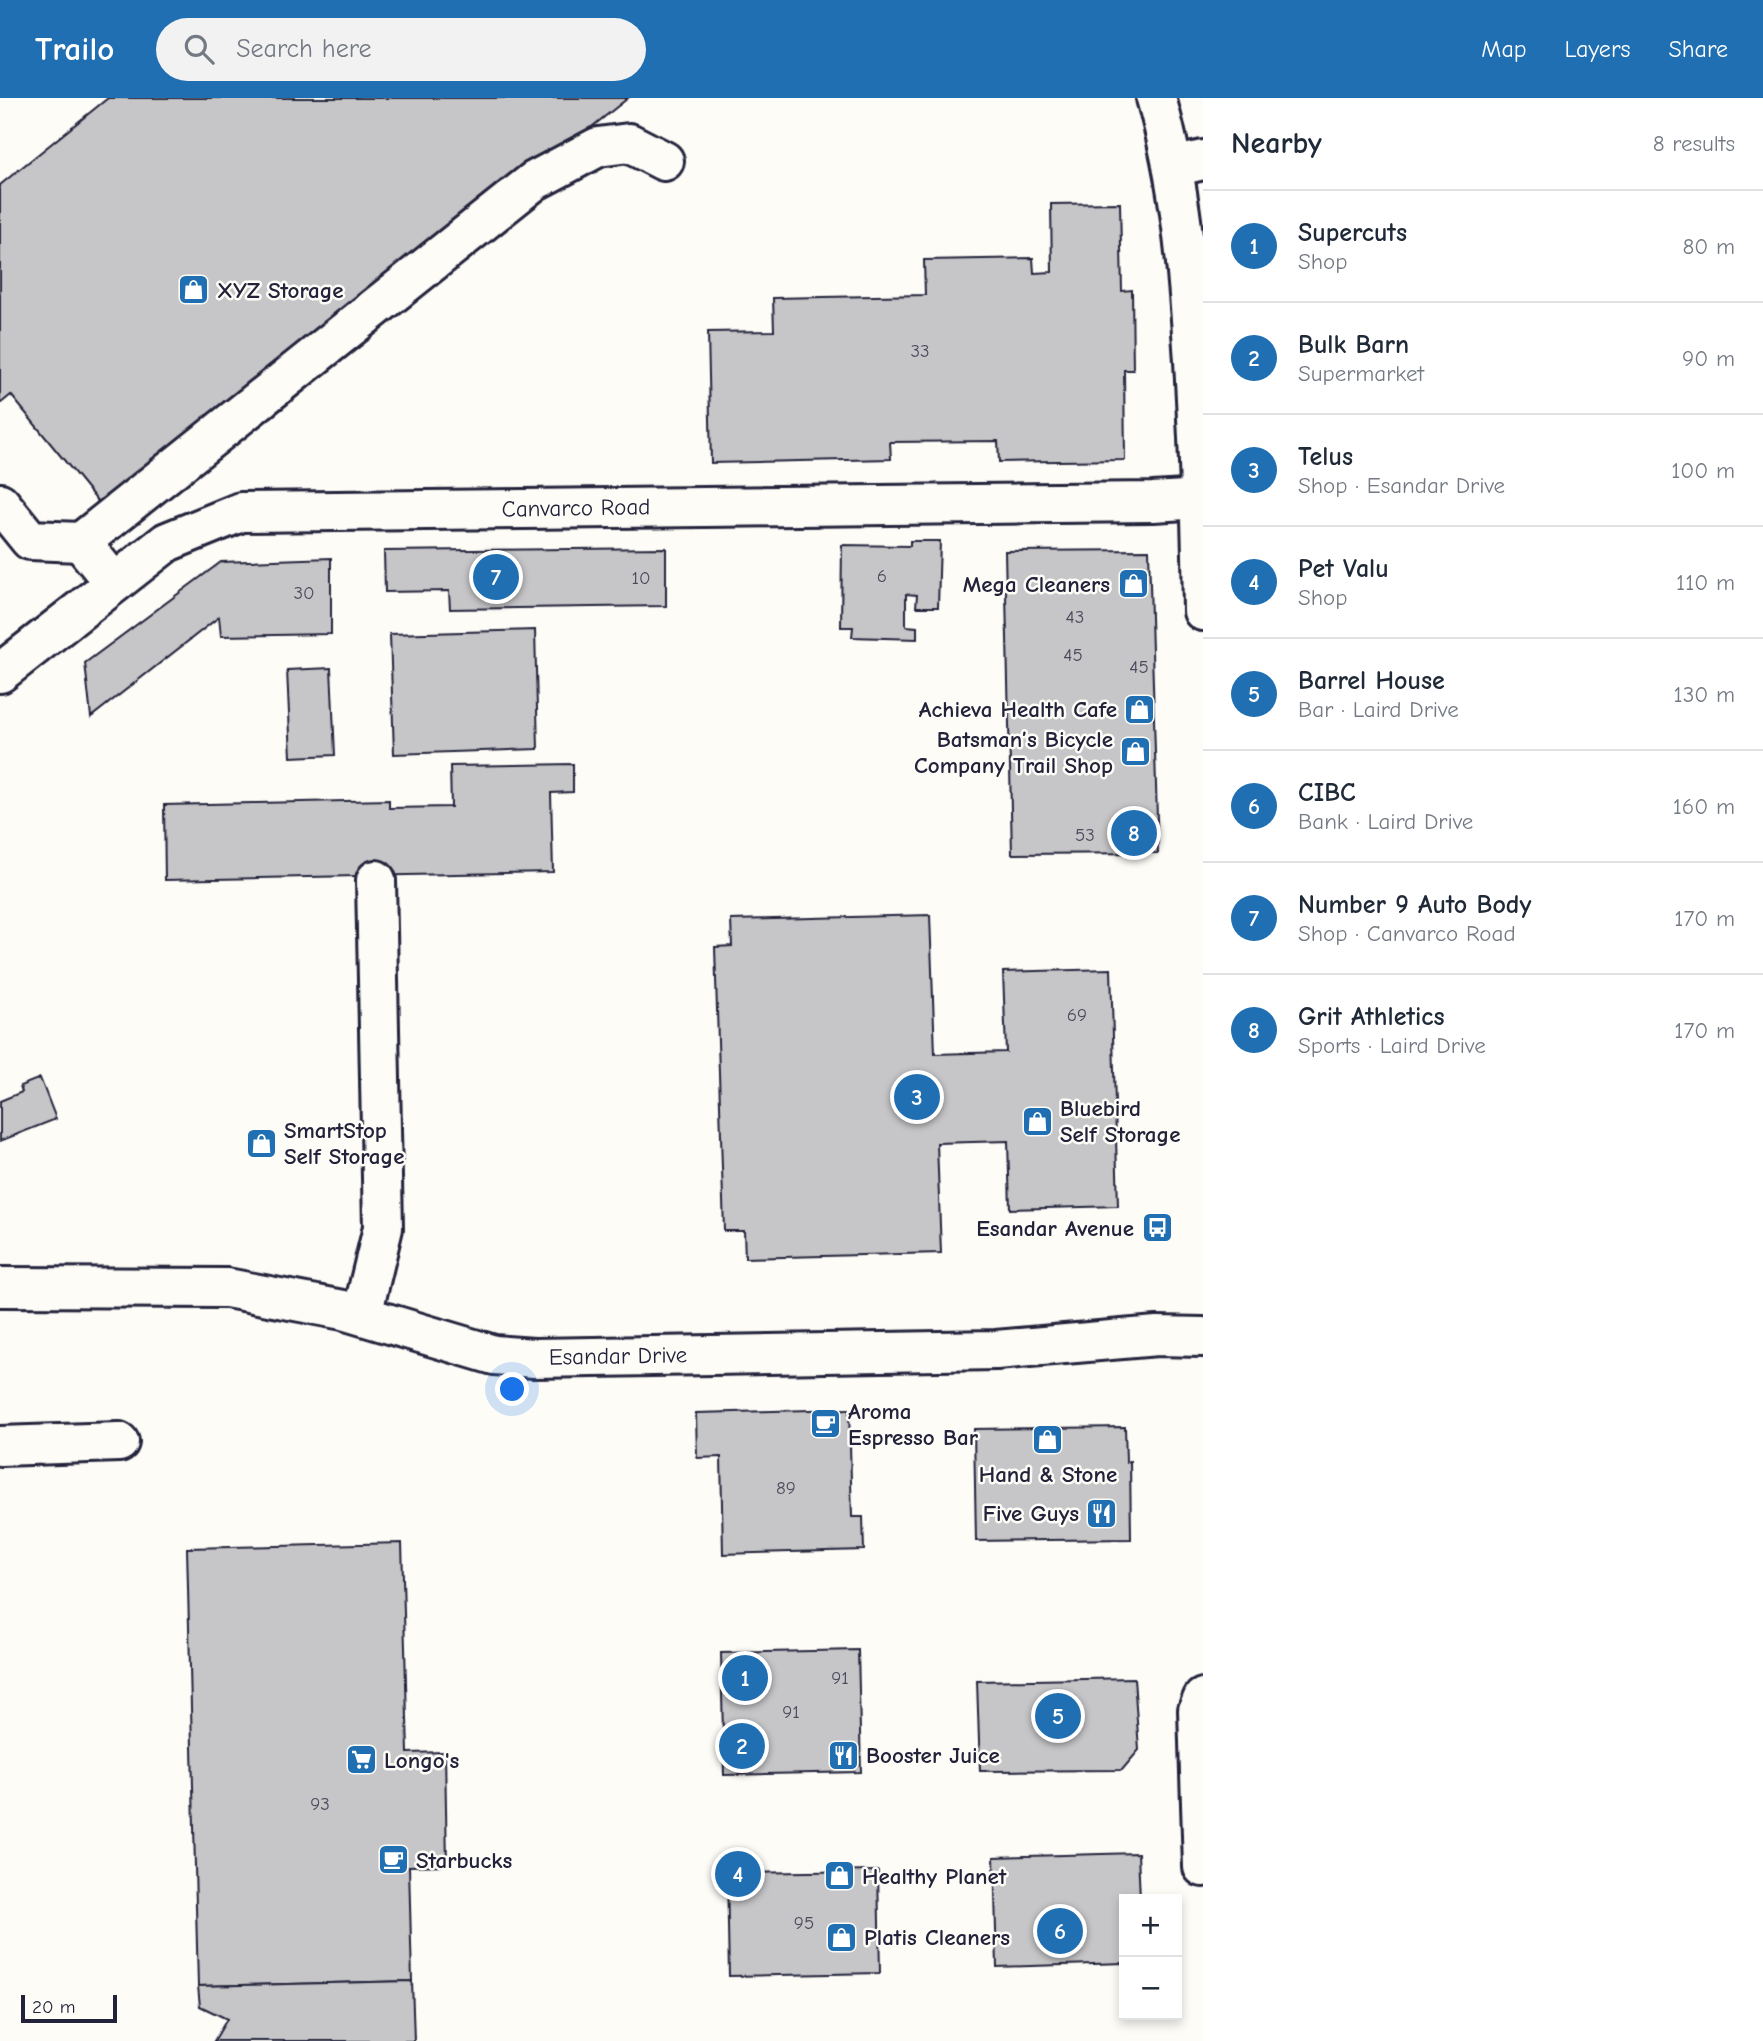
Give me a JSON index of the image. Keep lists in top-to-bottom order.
{
  "streets": {
    "street": ["Canvarco Road", "Esandar Drive"]
  },
  "places": {
    "shop": [
      "XYZ Storage",
      "Mega Cleaners",
      "Achieva Health Cafe",
      "Batsman’s Bicycle Company Trail Shop",
      "Bluebird Self Storage",
      "SmartStop Self Storage",
      "Hand & Stone",
      "Healthy Planet",
      "Platis Cleaners"
    ],
    "bus stop": ["Esandar Avenue"],
    "cafe": ["Aroma Espresso Bar", "Starbucks"],
    "restaurant": ["Five Guys", "Booster Juice"],
    "supermarket": ["Longo's"]
  },
  "house_numbers": [
    "33",
    "6",
    "10",
    "30",
    "43",
    "45",
    "45",
    "53",
    "69",
    "89",
    "91",
    "91",
    "93",
    "95"
  ],
  "scale_bar": "20 m",
  "page": {
    "header": "Trailo",
    "search": "Search here",
    "nav": ["Map", "Layers", "Share"],
    "heading": ["Nearby", "8 results"],
    "list": [
      {
        "mark": "1",
        "name": "Supercuts",
        "note": "Shop",
        "value": "80 m"
      },
      {
        "mark": "2",
        "name": "Bulk Barn",
        "note": "Supermarket",
        "value": "90 m"
      },
      {
        "mark": "3",
        "name": "Telus",
        "note": "Shop · Esandar Drive",
        "value": "100 m"
      },
      {
        "mark": "4",
        "name": "Pet Valu",
        "note": "Shop",
        "value": "110 m"
      },
      {
        "mark": "5",
        "name": "Barrel House",
        "note": "Bar · Laird Drive",
        "value": "130 m"
      },
      {
        "mark": "6",
        "name": "CIBC",
        "note": "Bank · Laird Drive",
        "value": "160 m"
      },
      {
        "mark": "7",
        "name": "Number 9 Auto Body",
        "note": "Shop · Canvarco Road",
        "value": "170 m"
      },
      {
        "mark": "8",
        "name": "Grit Athletics",
        "note": "Sports · Laird Drive",
        "value": "170 m"
      }
    ],
    "pins": [
      "7",
      "8",
      "3",
      "1",
      "5",
      "2",
      "4",
      "6"
    ],
    "map_buttons": ["+", "−"],
    "scale": "20 m"
  }
}
